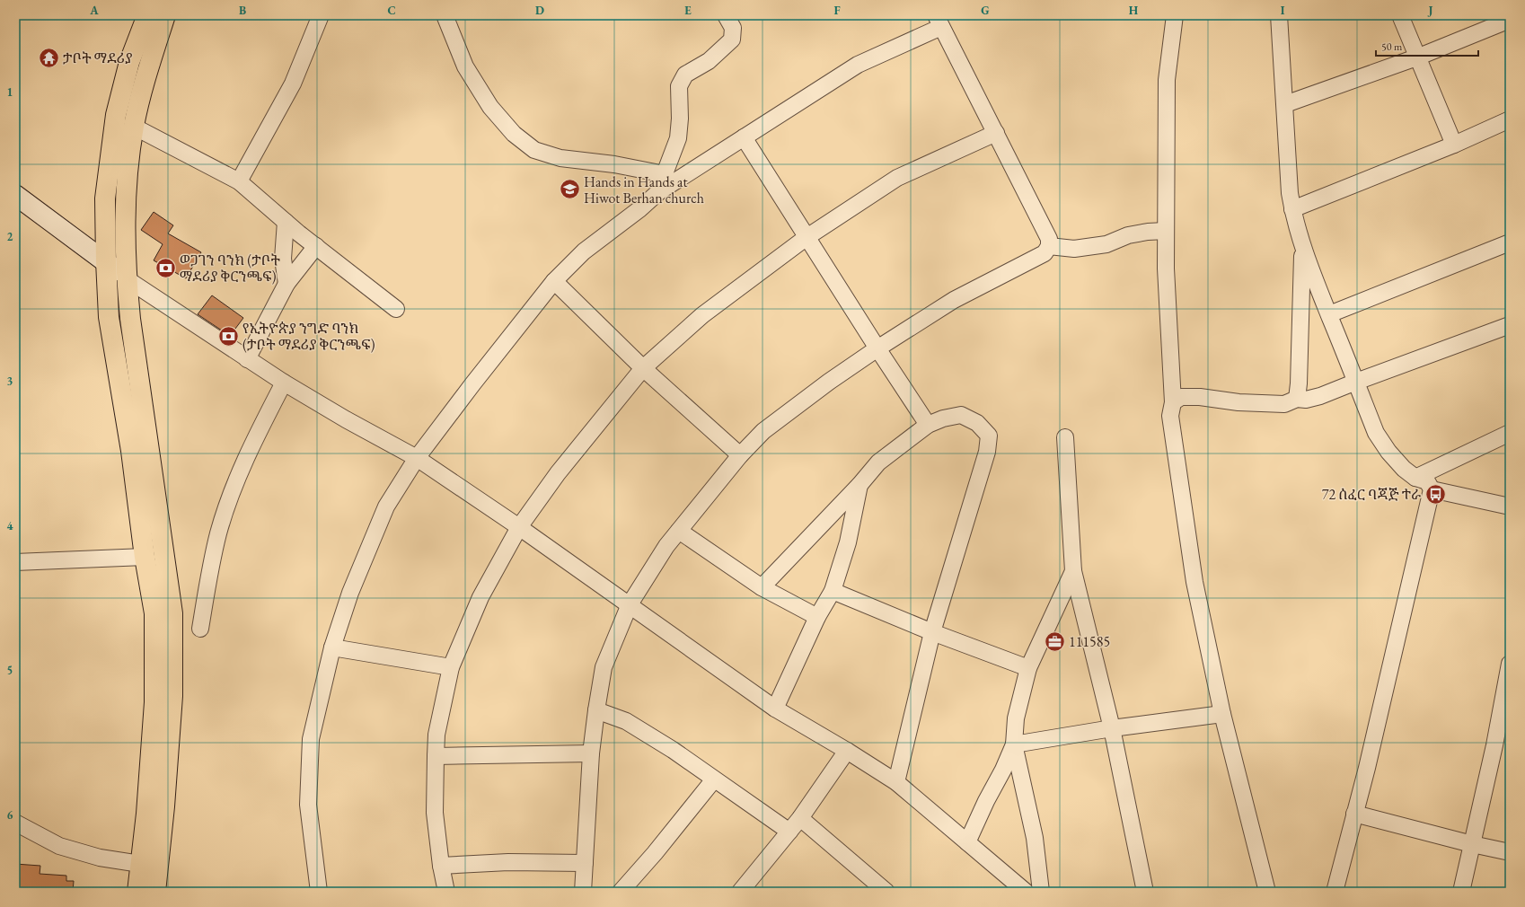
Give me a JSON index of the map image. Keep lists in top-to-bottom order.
{
  "places": {
    "temple": ["ታቦት ማደሪያ"],
    "school or university": ["Hands in Hands at Hiwot Berhan church"],
    "bank": ["ወጋገን ባንክ (ታቦት ማደሪያ ቅርንጫፍ)", "የኢትዮጵያ ንግድ ባንክ (ታቦት ማደሪያ ቅርንጫፍ)"],
    "bus stop": ["72 ሰፈር ባጃጅ ተራ"],
    "office": ["111585"]
  },
  "scale_bar": "50 m",
  "grid": {
    "columns": [
      "A",
      "B",
      "C",
      "D",
      "E",
      "F",
      "G",
      "H",
      "I",
      "J"
    ],
    "rows": [
      "1",
      "2",
      "3",
      "4",
      "5",
      "6"
    ]
  }
}
